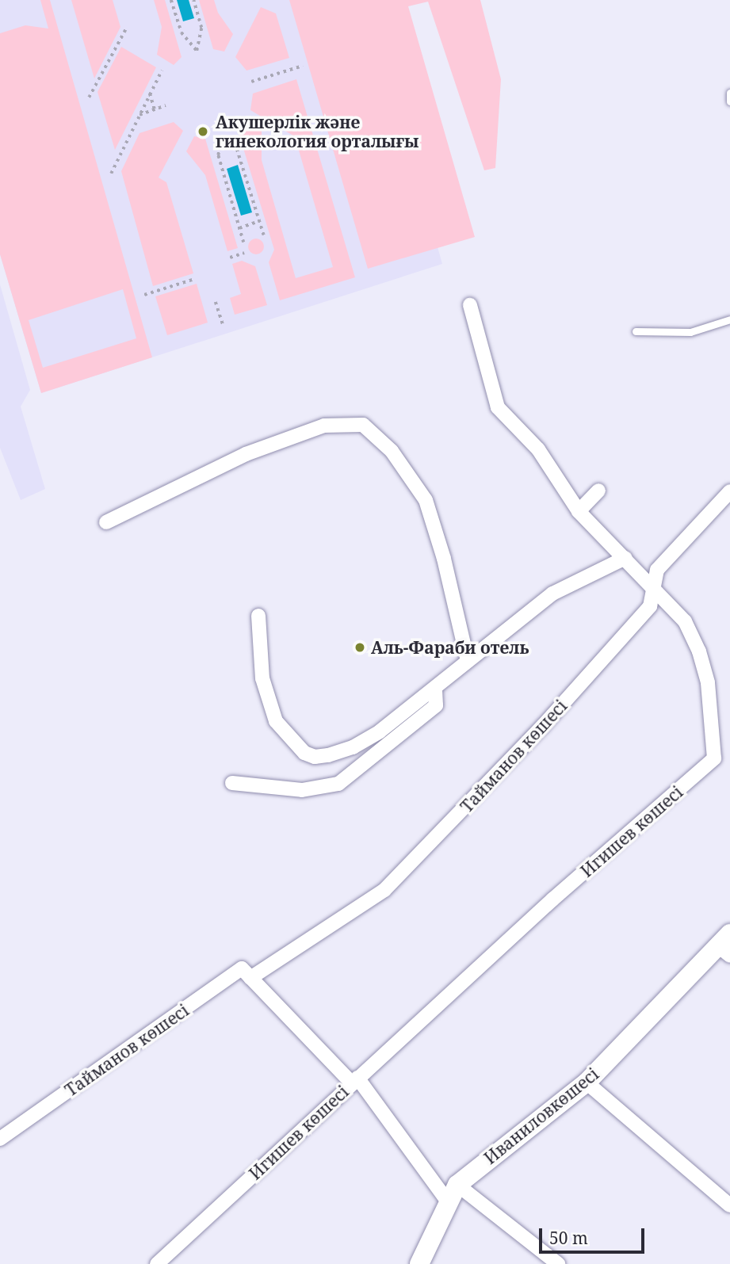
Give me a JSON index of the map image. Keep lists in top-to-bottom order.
{
  "streets": {
    "street": ["Тайманов көшесі", "Игишев көшесі", "Иваниловкөшесі"]
  },
  "crossings": [
    ["Тайманов көшесі", "Игишев көшесі"]
  ],
  "places": ["Акушерлік және гинекология орталығы", "Аль-Фараби отель"],
  "scale_bar": "50 m"
}
